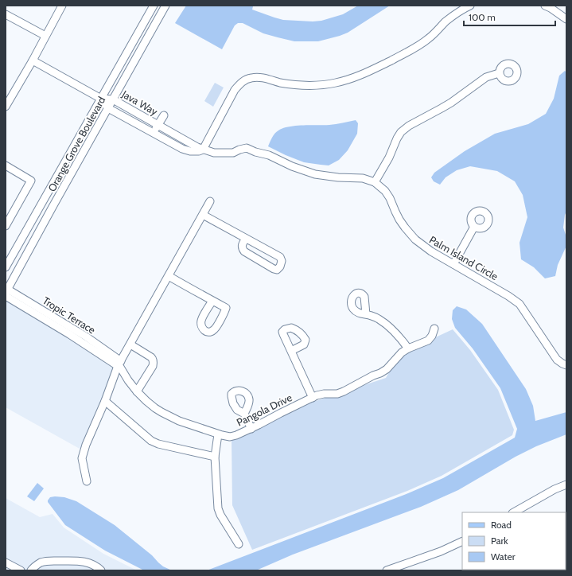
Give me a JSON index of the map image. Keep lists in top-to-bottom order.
{
  "streets": {
    "street": [
      "Java Way",
      "Orange Grove Boulevard",
      "Palm Island Circle",
      "Tropic Terrace",
      "Pangola Drive"
    ]
  },
  "crossings": [
    ["Java Way", "Orange Grove Boulevard"],
    ["Java Way", "Palm Island Circle"],
    ["Orange Grove Boulevard", "Palm Island Circle"],
    ["Orange Grove Boulevard", "Tropic Terrace"],
    ["Tropic Terrace", "Pangola Drive"]
  ],
  "legend": ["Road", "Park", "Water"],
  "scale_bar": "100 m"
}
